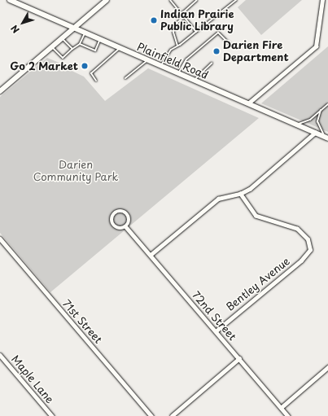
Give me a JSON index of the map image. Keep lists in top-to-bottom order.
{
  "streets": {
    "main road": ["Plainfield Road"],
    "street": [
      "Bentley Avenue",
      "72nd Street",
      "71st Street",
      "Maple Lane"
    ]
  },
  "crossings": [
    ["Bentley Avenue", "72nd Street"]
  ],
  "parks": ["Darien Community Park"],
  "places": ["Indian Prairie Public Library", "Darien Fire Department", "Go 2 Market"],
  "north": "bottom left"
}
